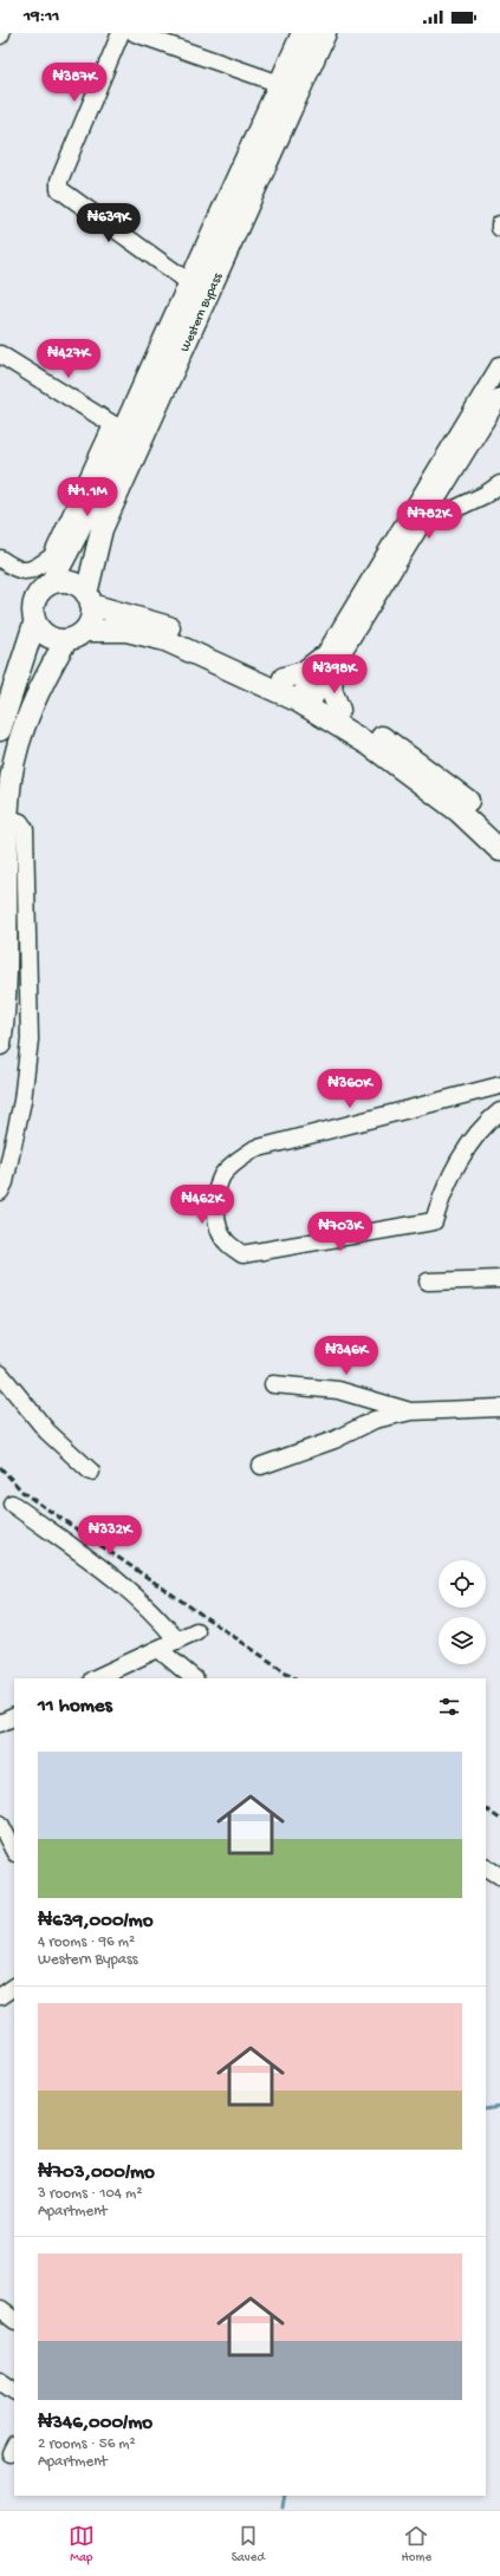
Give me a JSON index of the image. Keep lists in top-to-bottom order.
{
  "streets": {
    "main road": ["Western Bypass"]
  },
  "page": {
    "status": "19:11",
    "price": [
      "₦387K",
      "₦639K",
      "₦427K",
      "₦1.1M",
      "₦782K",
      "₦398K",
      "₦360K",
      "₦462K",
      "₦703K",
      "₦346K",
      "₦332K"
    ],
    "heading": "11 homes",
    "list": [
      {
        "name": "₦639,000/mo",
        "note": "4 rooms · 96 m² · Western Bypass"
      },
      {
        "name": "₦703,000/mo",
        "note": "3 rooms · 104 m² · Apartment"
      },
      {
        "name": "₦346,000/mo",
        "note": "2 rooms · 56 m² · Apartment"
      }
    ],
    "tabs": ["Map", "Saved", "Home"]
  }
}
